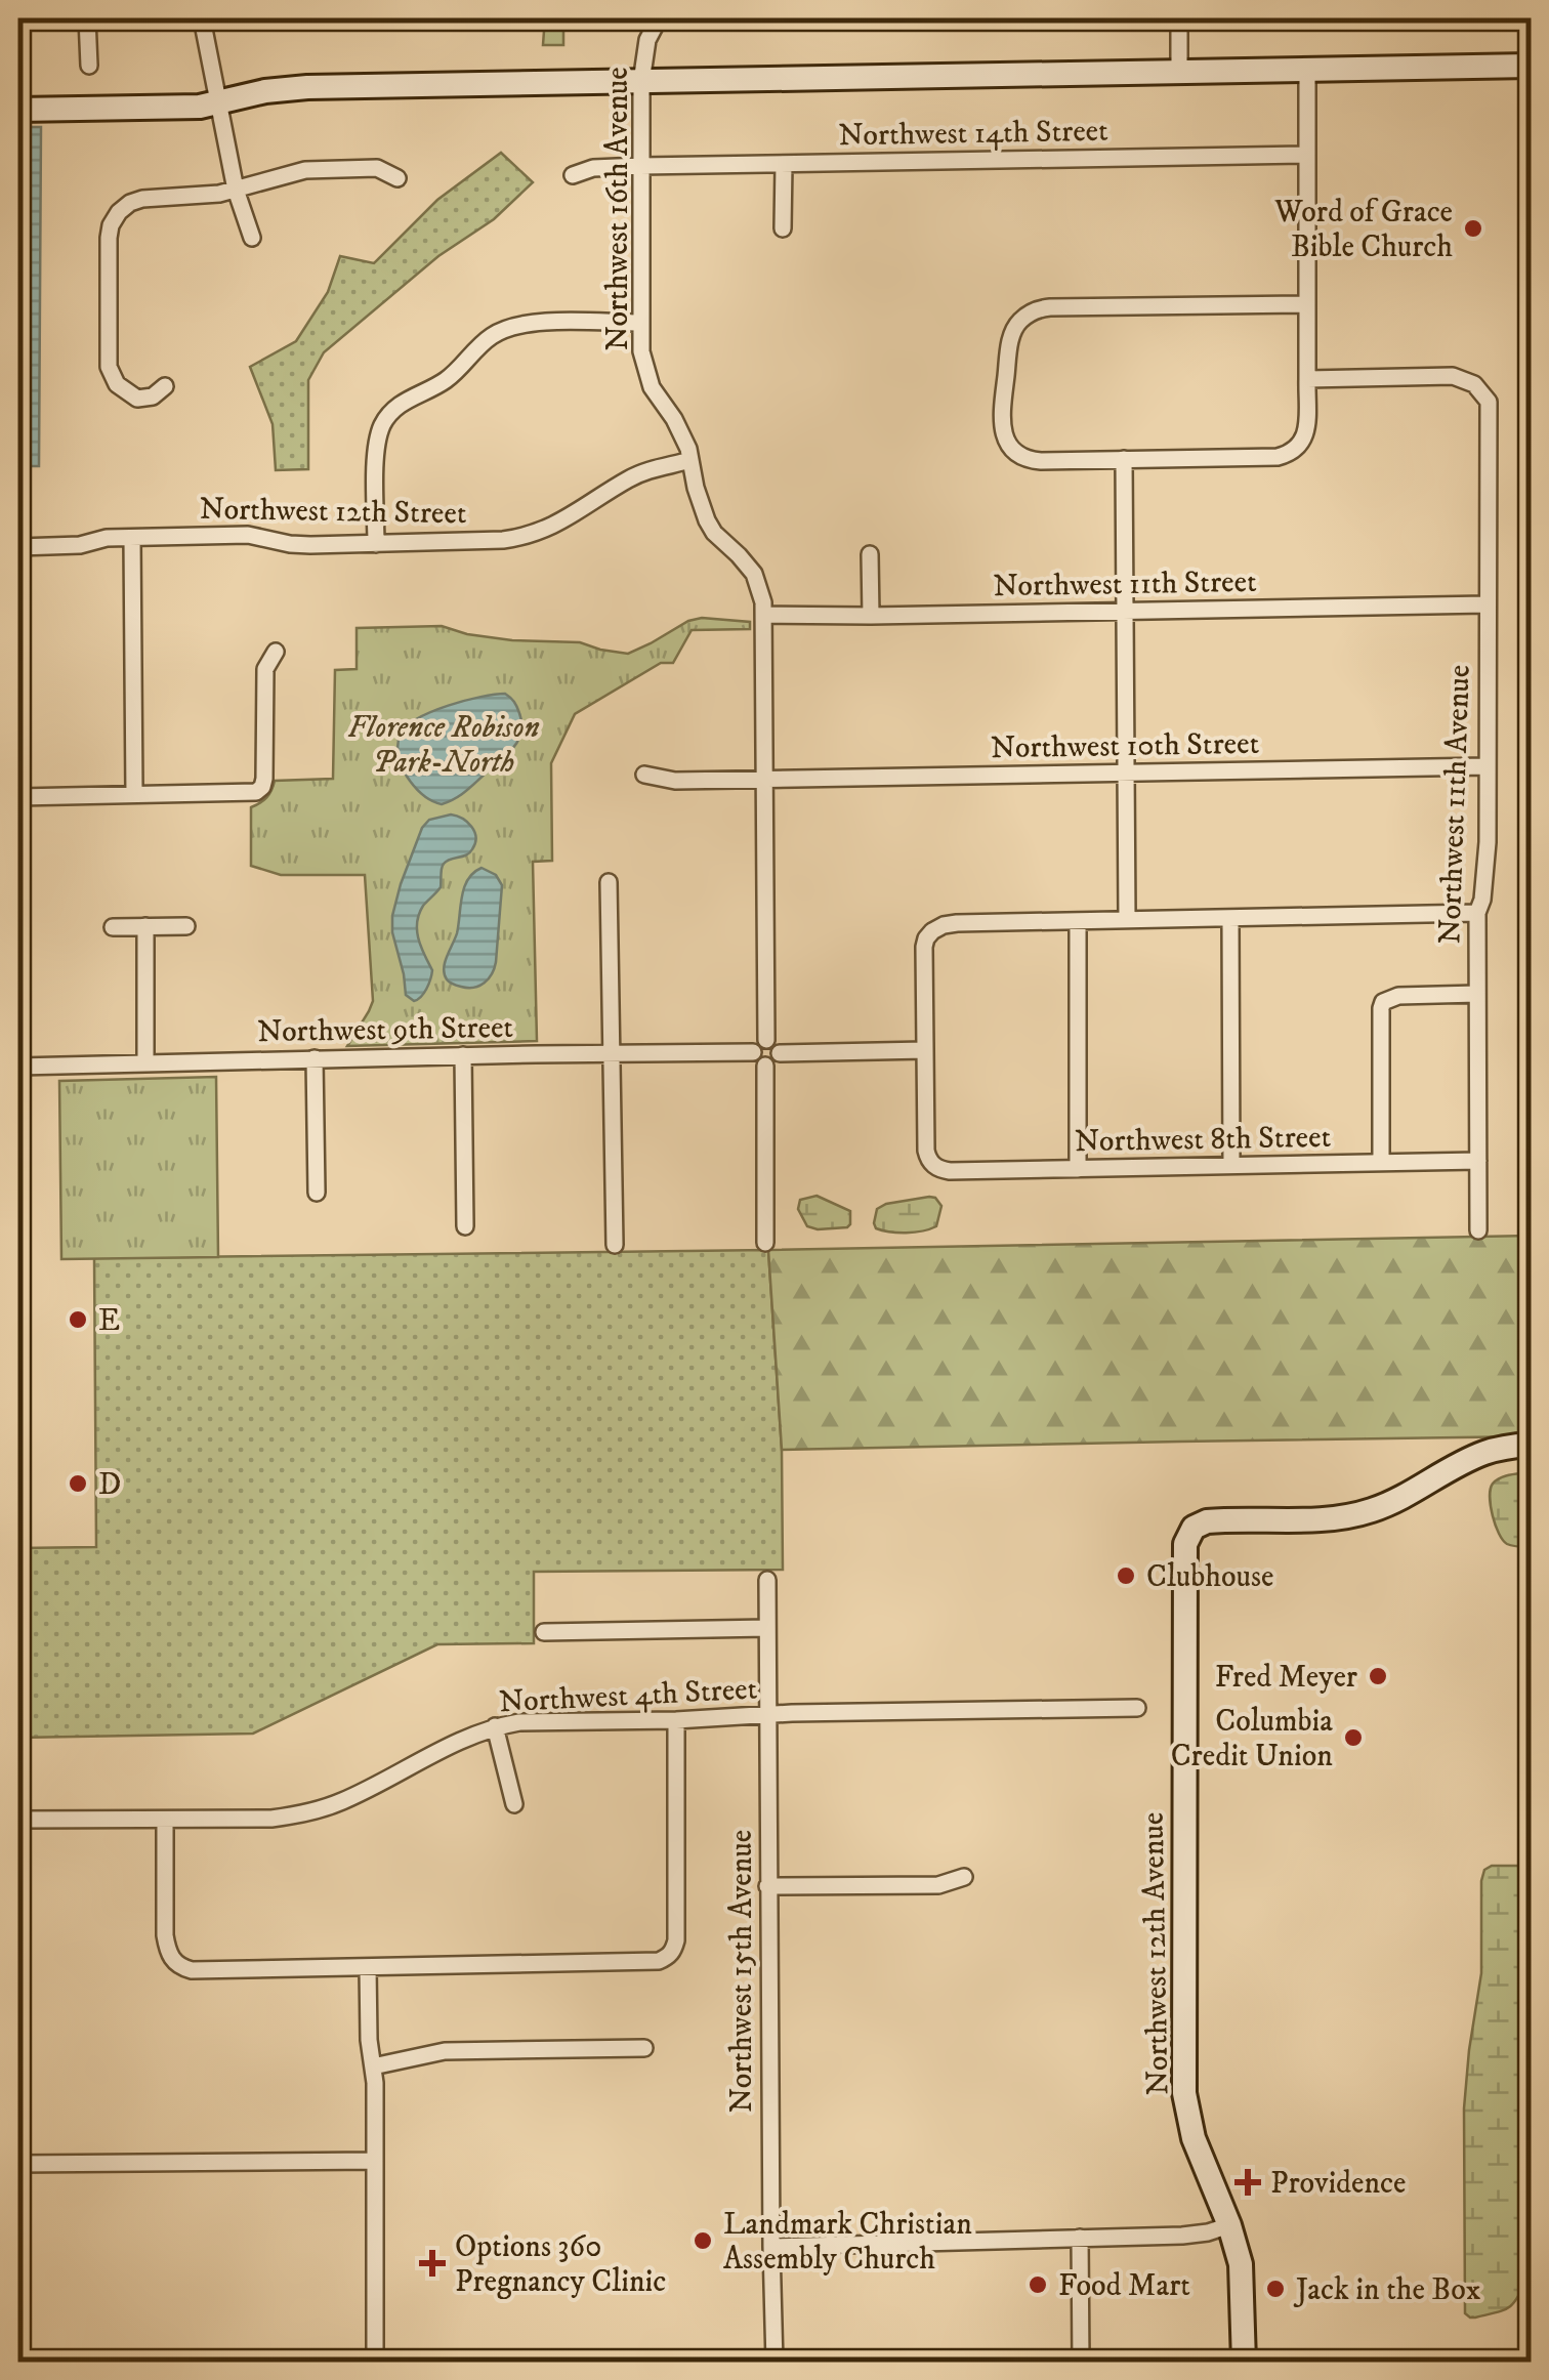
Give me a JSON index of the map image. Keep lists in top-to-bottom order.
{
  "streets": {
    "street": [
      "Northwest 14th Street",
      "Northwest 16th Avenue",
      "Northwest 12th Street",
      "Northwest 11th Street",
      "Northwest 10th Street",
      "Northwest 11th Avenue",
      "Northwest 9th Street",
      "Northwest 8th Street",
      "Northwest 4th Street",
      "Northwest 12th Avenue",
      "Northwest 15th Avenue"
    ]
  },
  "crossings": [
    ["Northwest 14th Street", "Northwest 16th Avenue"],
    ["Northwest 16th Avenue", "Northwest 12th Street"],
    ["Northwest 16th Avenue", "Northwest 11th Street"],
    ["Northwest 11th Street", "Northwest 11th Avenue"],
    ["Northwest 10th Street", "Northwest 11th Avenue"],
    ["Northwest 11th Avenue", "Northwest 8th Street"],
    ["Northwest 4th Street", "Northwest 15th Avenue"]
  ],
  "parks": ["Florence Robison Park-North"],
  "places": {
    "other": [
      "Word of Grace Bible Church",
      "E",
      "D",
      "Clubhouse",
      "Fred Meyer",
      "Columbia Credit Union",
      "Landmark Christian Assembly Church",
      "Food Mart",
      "Jack in the Box"
    ],
    "health": ["Providence", "Options 360 Pregnancy Clinic"]
  }
}
